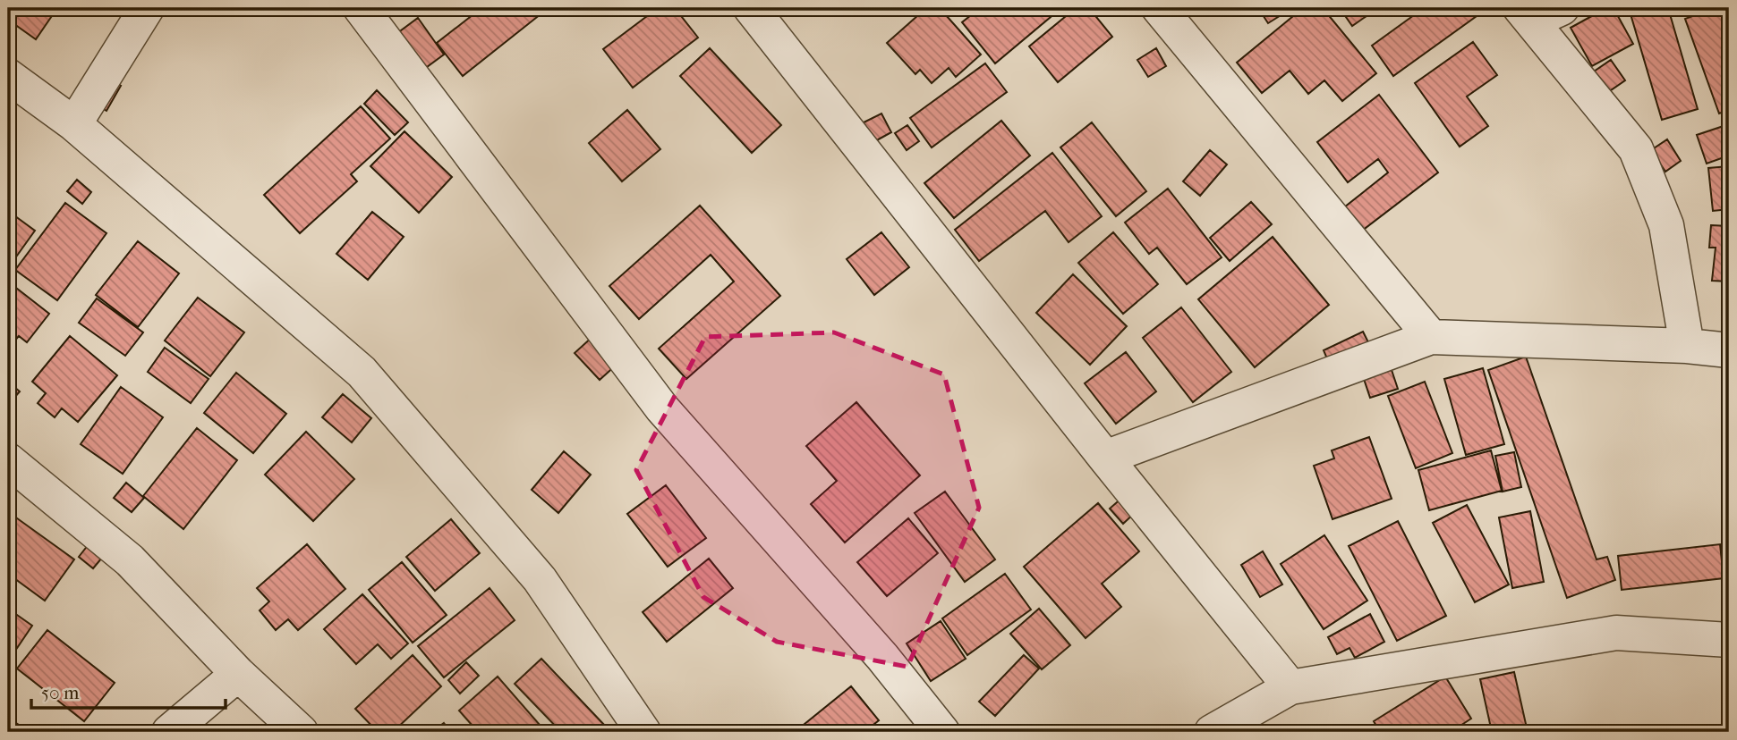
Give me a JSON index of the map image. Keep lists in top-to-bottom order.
{
  "scale_bar": "50 m"
}
